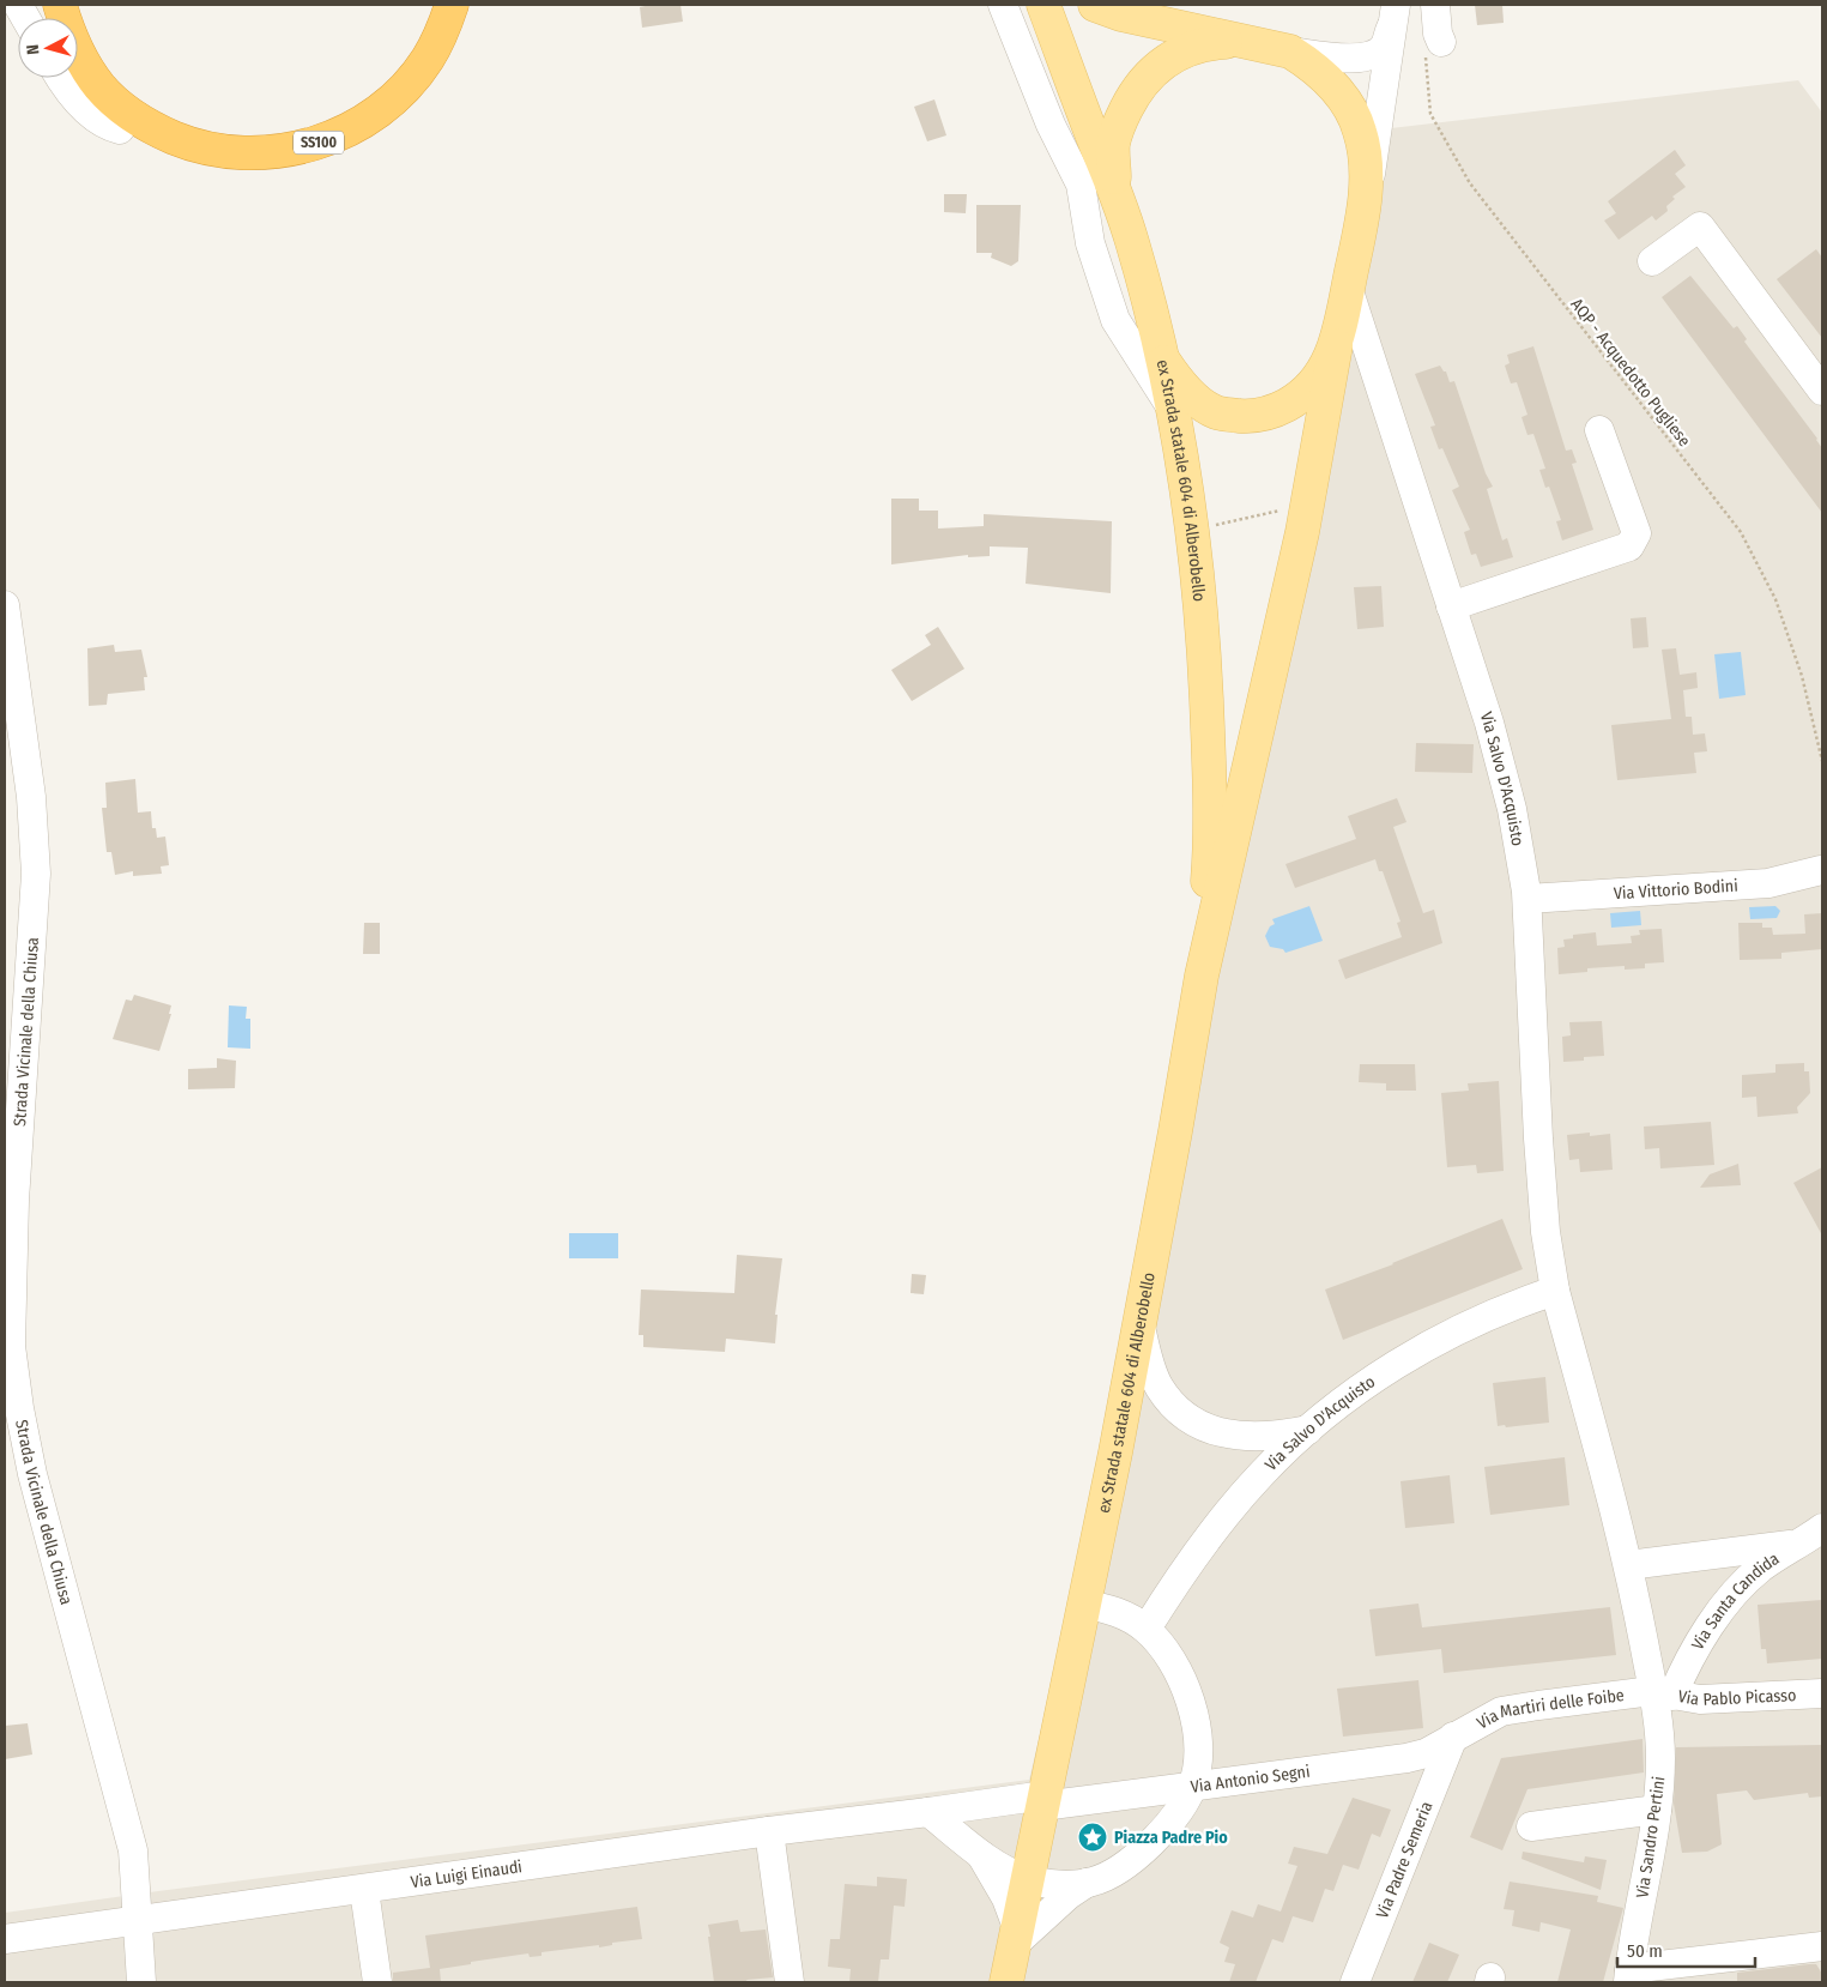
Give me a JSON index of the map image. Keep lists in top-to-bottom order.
{
  "streets": {
    "highway": ["SS100"],
    "main road": ["ex Strada statale 604 di Alberobello"],
    "street": [
      "Via Salvo D'Acquisto",
      "Via Vittorio Bodini",
      "Strada Vicinale della Chiusa",
      "Via Santa Candida",
      "Via Pablo Picasso",
      "Via Martiri delle Foibe",
      "Via Antonio Segni",
      "Via Sandro Pertini",
      "Via Padre Semeria",
      "Via Luigi Einaudi"
    ],
    "path": ["AQP - Acquedotto Pugliese"]
  },
  "crossings": [
    ["ex Strada statale 604 di Alberobello", "Via Salvo D'Acquisto"],
    ["ex Strada statale 604 di Alberobello", "Via Antonio Segni"],
    ["ex Strada statale 604 di Alberobello", "Via Luigi Einaudi"],
    ["Via Salvo D'Acquisto", "Via Vittorio Bodini"],
    ["Via Salvo D'Acquisto", "Via Santa Candida"],
    ["Via Salvo D'Acquisto", "Via Pablo Picasso"],
    ["Via Salvo D'Acquisto", "Via Martiri delle Foibe"],
    ["Via Salvo D'Acquisto", "Via Sandro Pertini"],
    ["Strada Vicinale della Chiusa", "Via Luigi Einaudi"],
    ["Via Santa Candida", "Via Pablo Picasso"],
    ["Via Santa Candida", "Via Martiri delle Foibe"],
    ["Via Santa Candida", "Via Sandro Pertini"],
    ["Via Pablo Picasso", "Via Martiri delle Foibe"],
    ["Via Pablo Picasso", "Via Sandro Pertini"],
    ["Via Martiri delle Foibe", "Via Antonio Segni"],
    ["Via Martiri delle Foibe", "Via Sandro Pertini"],
    ["Via Martiri delle Foibe", "Via Padre Semeria"],
    ["Via Antonio Segni", "Via Padre Semeria"],
    ["Via Antonio Segni", "Via Luigi Einaudi"]
  ],
  "places": {
    "place": ["Piazza Padre Pio"]
  },
  "scale_bar": "50 m",
  "north": "left"
}
